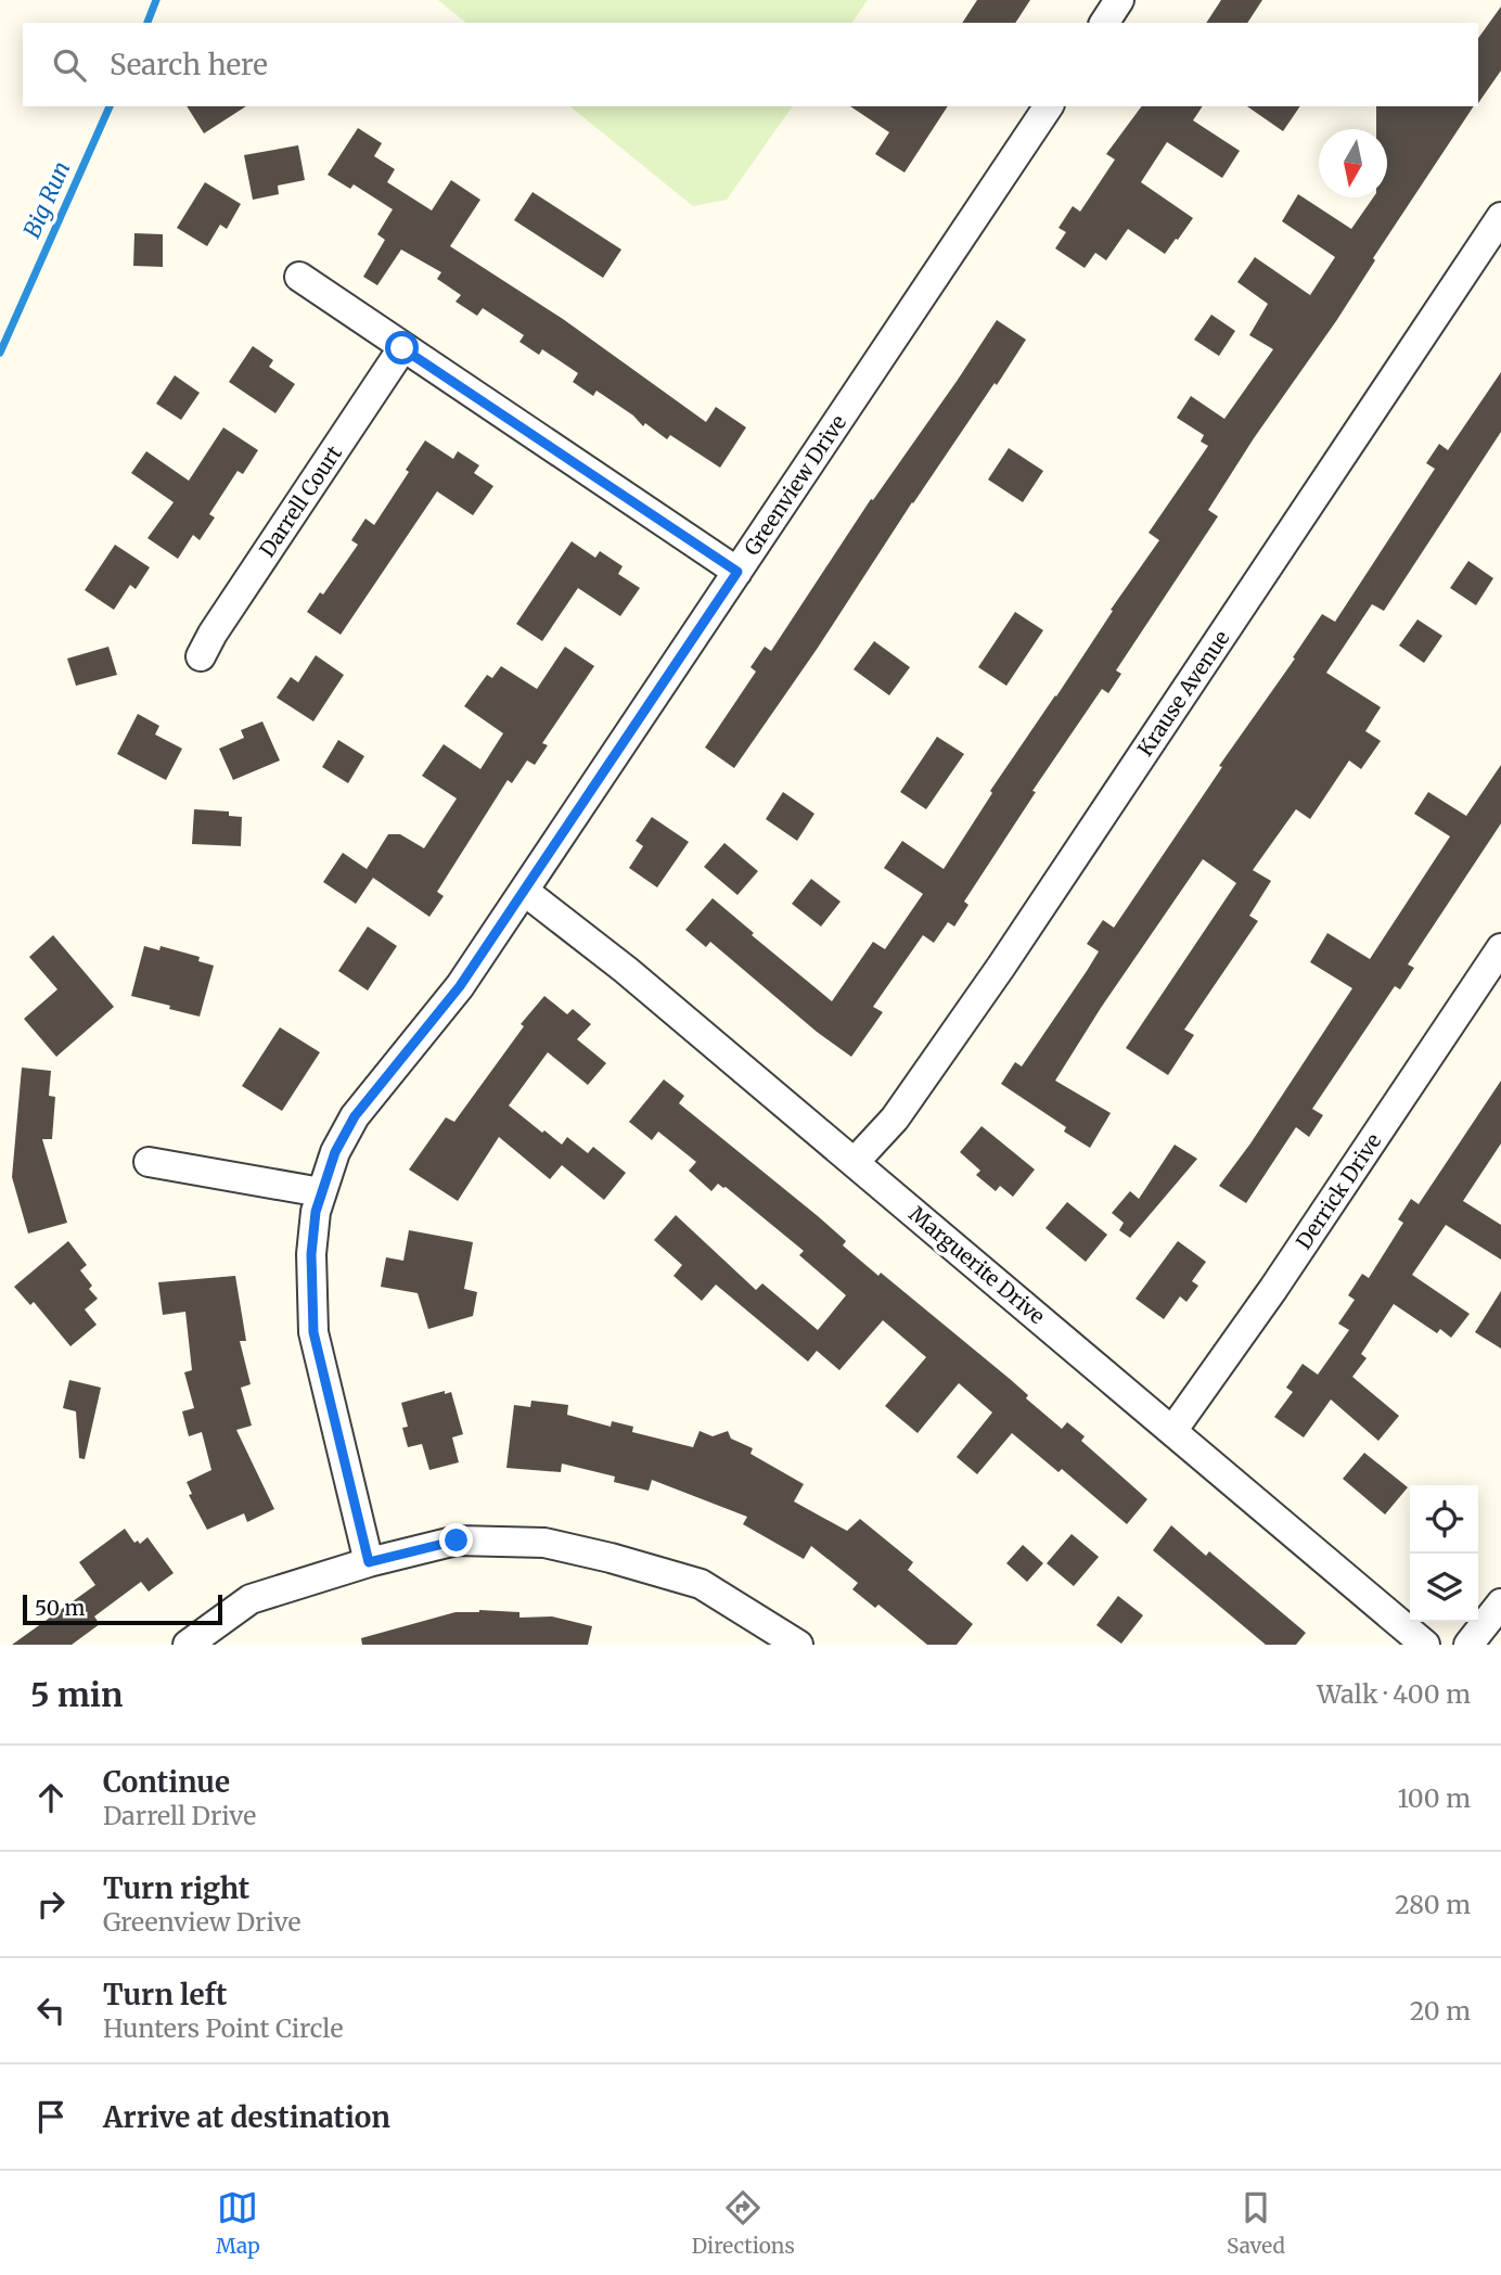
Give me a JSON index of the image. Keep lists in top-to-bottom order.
{
  "streets": {
    "street": [
      "Greenview Drive",
      "Darrell Court",
      "Krause Avenue",
      "Derrick Drive",
      "Marguerite Drive"
    ]
  },
  "crossings": [
    ["Greenview Drive", "Marguerite Drive"],
    ["Krause Avenue", "Marguerite Drive"],
    ["Derrick Drive", "Marguerite Drive"]
  ],
  "water": ["Big Run"],
  "scale_bar": "50 m",
  "north": "bottom",
  "page": {
    "search": "Search here",
    "scale": "50 m",
    "heading": ["5 min", "Walk · 400 m"],
    "list": [
      ["Continue", "Darrell Drive", "100 m"],
      ["Turn right", "Greenview Drive", "280 m"],
      ["Turn left", "Hunters Point Circle", "20 m"],
      "Arrive at destination"
    ],
    "nav": ["Map", "Directions", "Saved"]
  }
}
